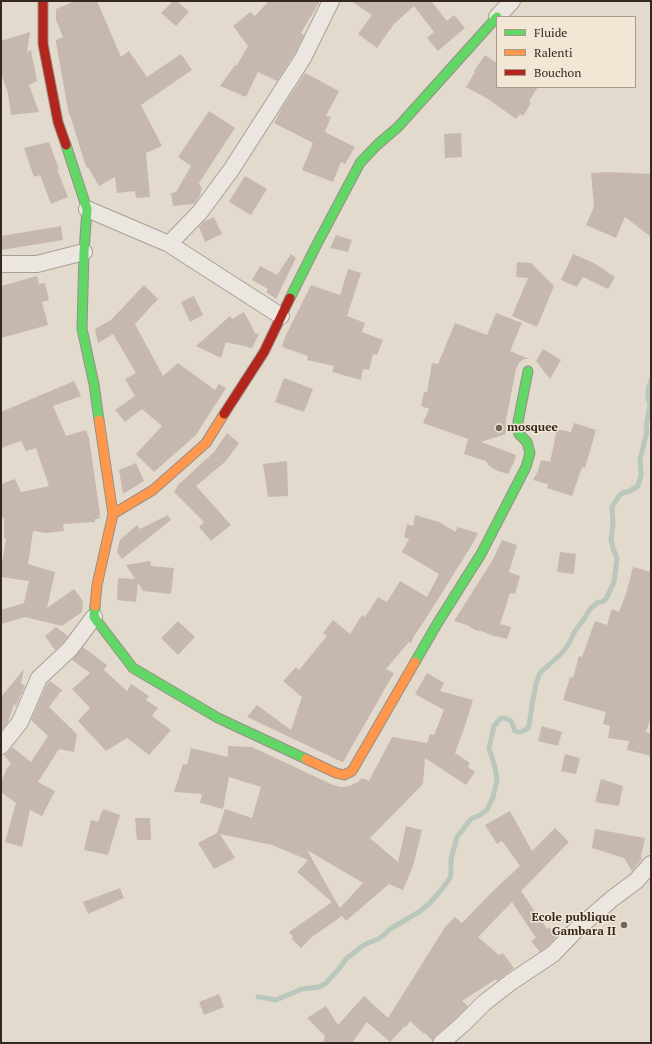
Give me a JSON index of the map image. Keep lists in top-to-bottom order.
{
  "places": ["mosquee", "Ecole publique Gambara II"],
  "legend": ["Fluide", "Ralenti", "Bouchon"]
}
